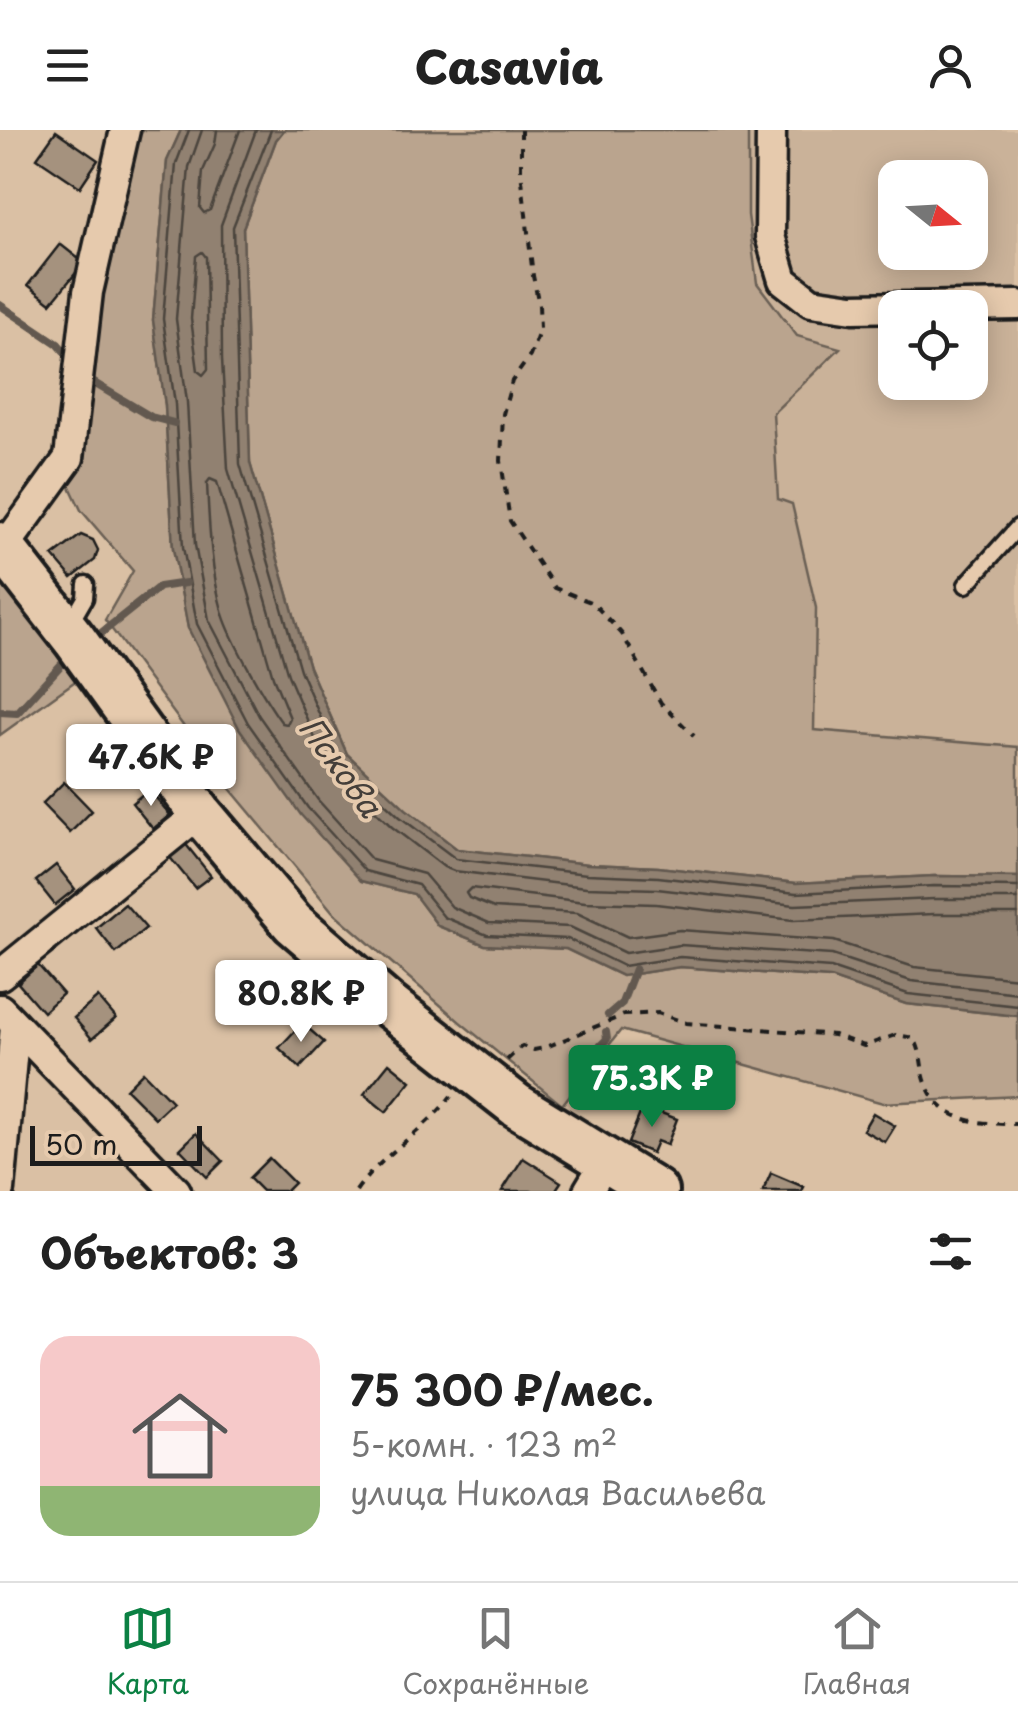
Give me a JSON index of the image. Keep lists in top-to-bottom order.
{
  "water": ["Пскова"],
  "scale_bar": "50 m",
  "north": "right",
  "page": {
    "header": "Casavia",
    "price": ["47.6K ₽", "80.8K ₽", "75.3K ₽"],
    "scale": "50 m",
    "heading": "Объектов: 3",
    "list": [
      {
        "name": "75 300 ₽/мес.",
        "note": "5-комн. · 123 m² · улица Николая Васильева"
      }
    ],
    "tabs": ["Карта", "Сохранённые", "Главная"]
  }
}
